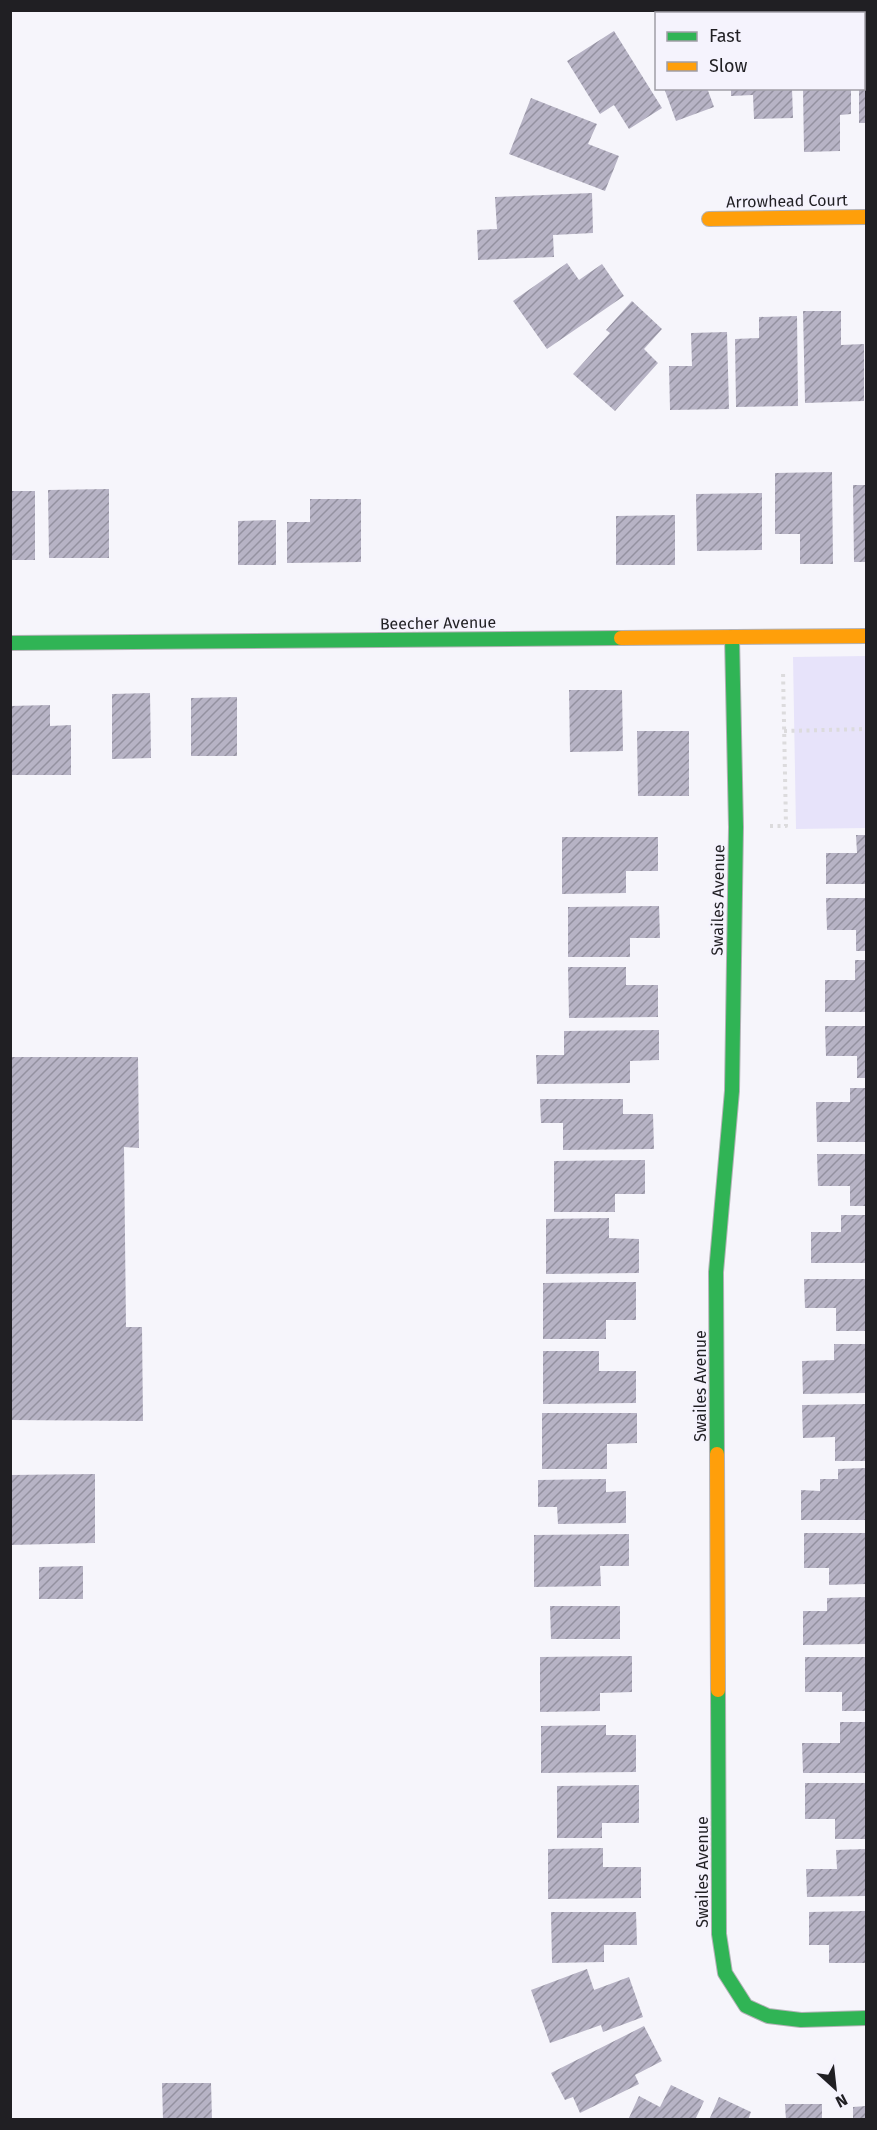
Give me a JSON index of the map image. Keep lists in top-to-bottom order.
{
  "streets": {
    "street": ["Arrowhead Court", "Beecher Avenue", "Swailes Avenue"]
  },
  "crossings": [
    ["Beecher Avenue", "Swailes Avenue"]
  ],
  "legend": ["Fast", "Slow"],
  "north": "bottom right"
}
